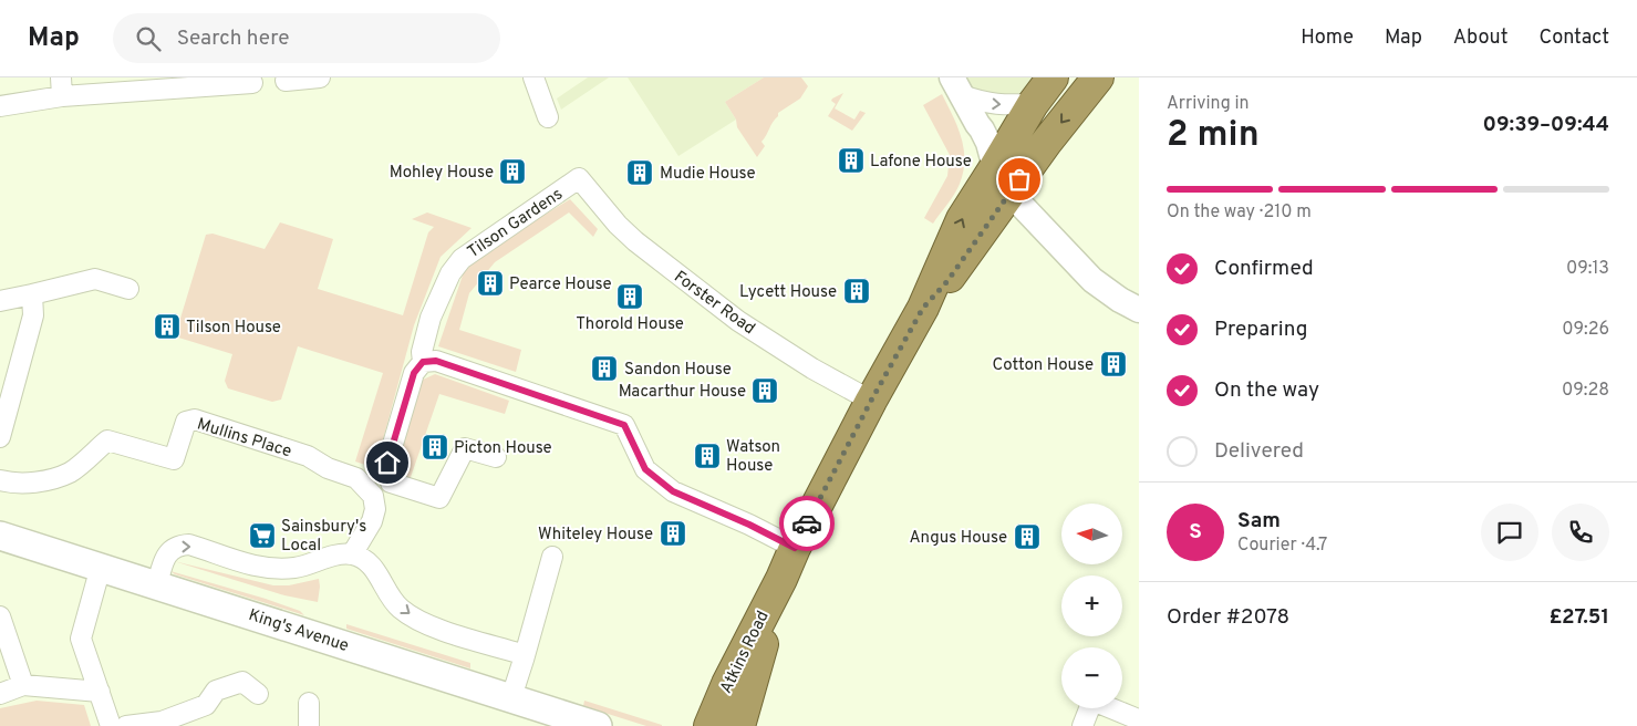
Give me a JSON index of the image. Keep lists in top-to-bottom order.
{
  "streets": {
    "highway": ["Atkins Road"],
    "main road": ["King's Avenue"],
    "street": ["Tilson Gardens", "Forster Road", "Mullins Place"]
  },
  "crossings": [
    ["Tilson Gardens", "Forster Road"],
    ["Forster Road", "Atkins Road"]
  ],
  "places": {
    "building": [
      "Lafone House",
      "Mohley House",
      "Mudie House",
      "Pearce House",
      "Lycett House",
      "Thorold House",
      "Tilson House",
      "Cotton House",
      "Sandon House",
      "Macarthur House",
      "Picton House",
      "Watson House",
      "Whiteley House",
      "Angus House"
    ],
    "supermarket": ["Sainsbury's Local"]
  },
  "north": "left",
  "page": {
    "header": "Map",
    "search": "Search here",
    "nav": [
      "Home",
      "Map",
      "About",
      "Contact"
    ],
    "heading": ["2 min", "Arriving in", "09:39–09:44"],
    "panel": [
      "Sam",
      "Courier · 4.7",
      "Order #2078",
      "£27.51"
    ],
    "bar": "On the way · 210 m",
    "list": [
      ["Confirmed", "09:13"],
      ["Preparing", "09:26"],
      ["On the way", "09:28"],
      "Delivered"
    ],
    "map_buttons": ["+", "−"],
    "round": "S"
  }
}
